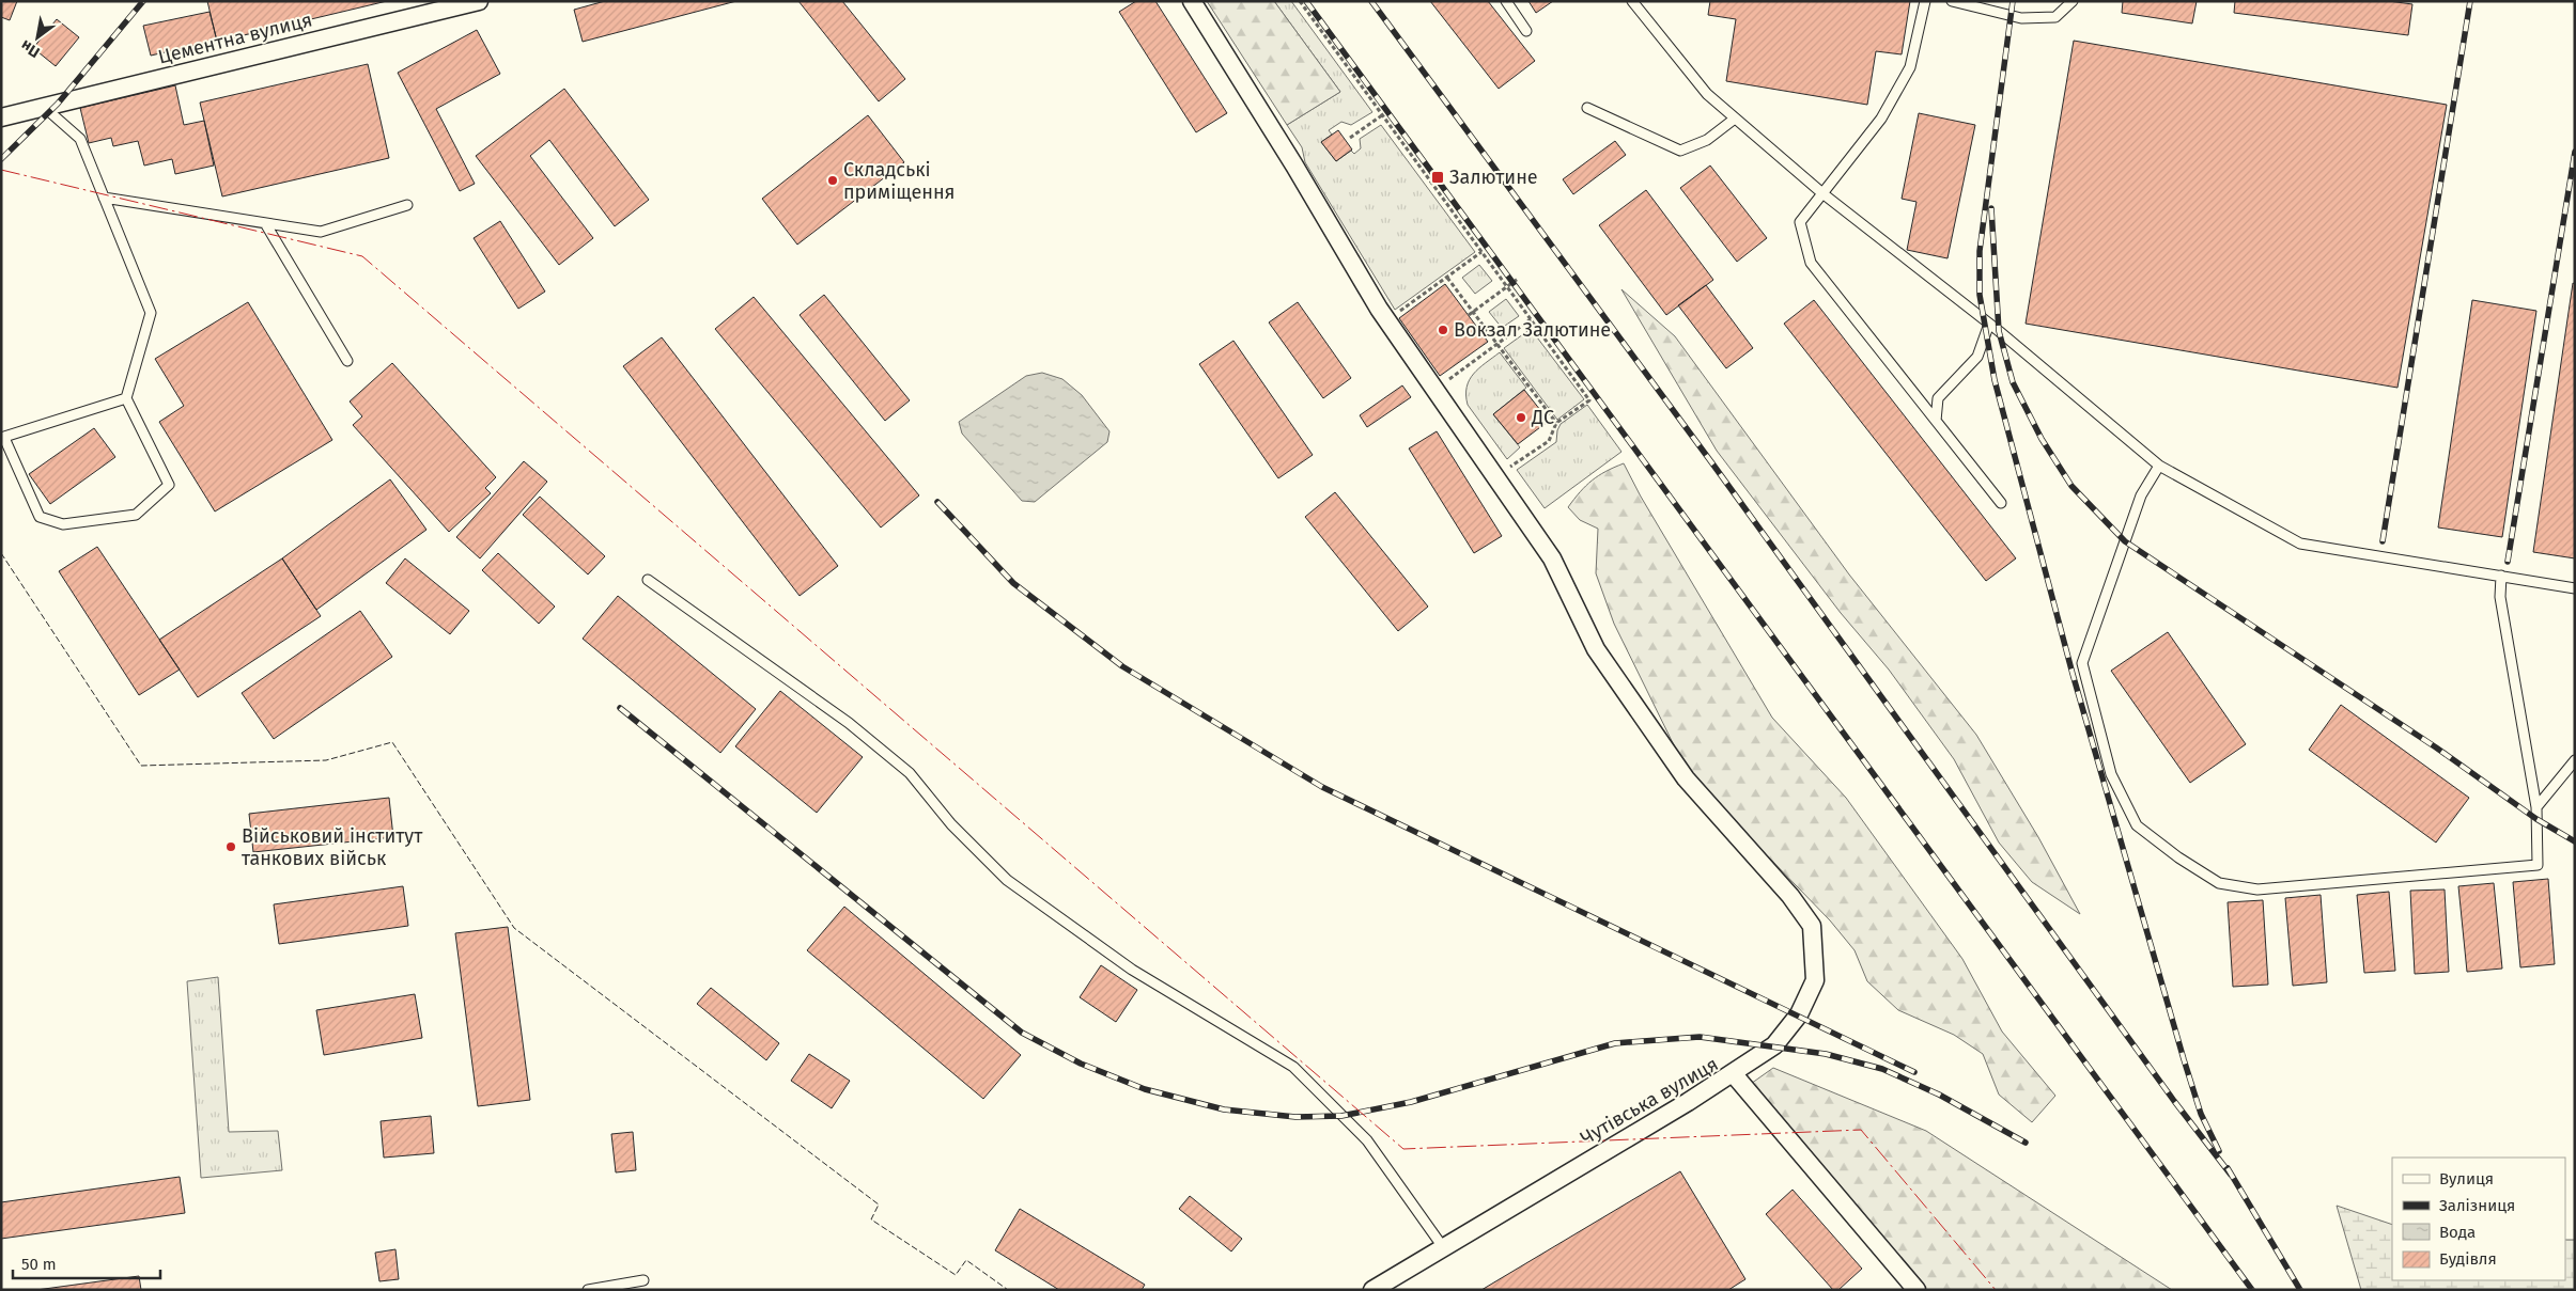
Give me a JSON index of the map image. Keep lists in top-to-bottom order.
{
  "streets": {
    "street": ["Цементна вулиця", "Чутівська вулиця"]
  },
  "places": {
    "transit": ["Залютине"],
    "other": [
      "Складські приміщення",
      "Вокзал Залютине",
      "ДС",
      "Військовий інститут танкових військ"
    ]
  },
  "legend": [
    "Вулиця",
    "Залізниця",
    "Вода",
    "Будівля"
  ],
  "scale_bar": "50 m",
  "north": "bottom left"
}
